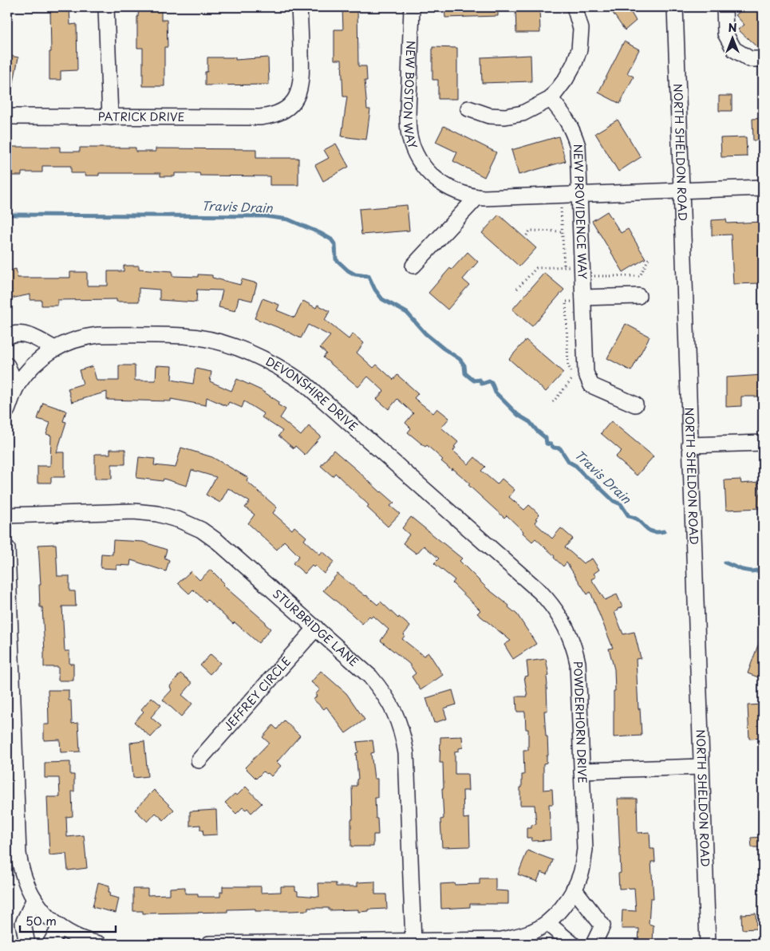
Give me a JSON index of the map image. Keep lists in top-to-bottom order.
{
  "streets": {
    "street": [
      "NEW BOSTON WAY",
      "PATRICK DRIVE",
      "NORTH SHELDON ROAD",
      "NEW PROVIDENCE WAY",
      "DEVONSHIRE DRIVE",
      "STURBRIDGE LANE",
      "JEFFREY CIRCLE",
      "POWDERHORN DRIVE"
    ]
  },
  "crossings": [
    ["NEW BOSTON WAY", "NORTH SHELDON ROAD"],
    ["NEW BOSTON WAY", "NEW PROVIDENCE WAY"],
    ["DEVONSHIRE DRIVE", "POWDERHORN DRIVE"],
    ["STURBRIDGE LANE", "JEFFREY CIRCLE"],
    ["STURBRIDGE LANE", "POWDERHORN DRIVE"]
  ],
  "water": ["Travis Drain"],
  "scale_bar": "50 m",
  "north": "top"
}
